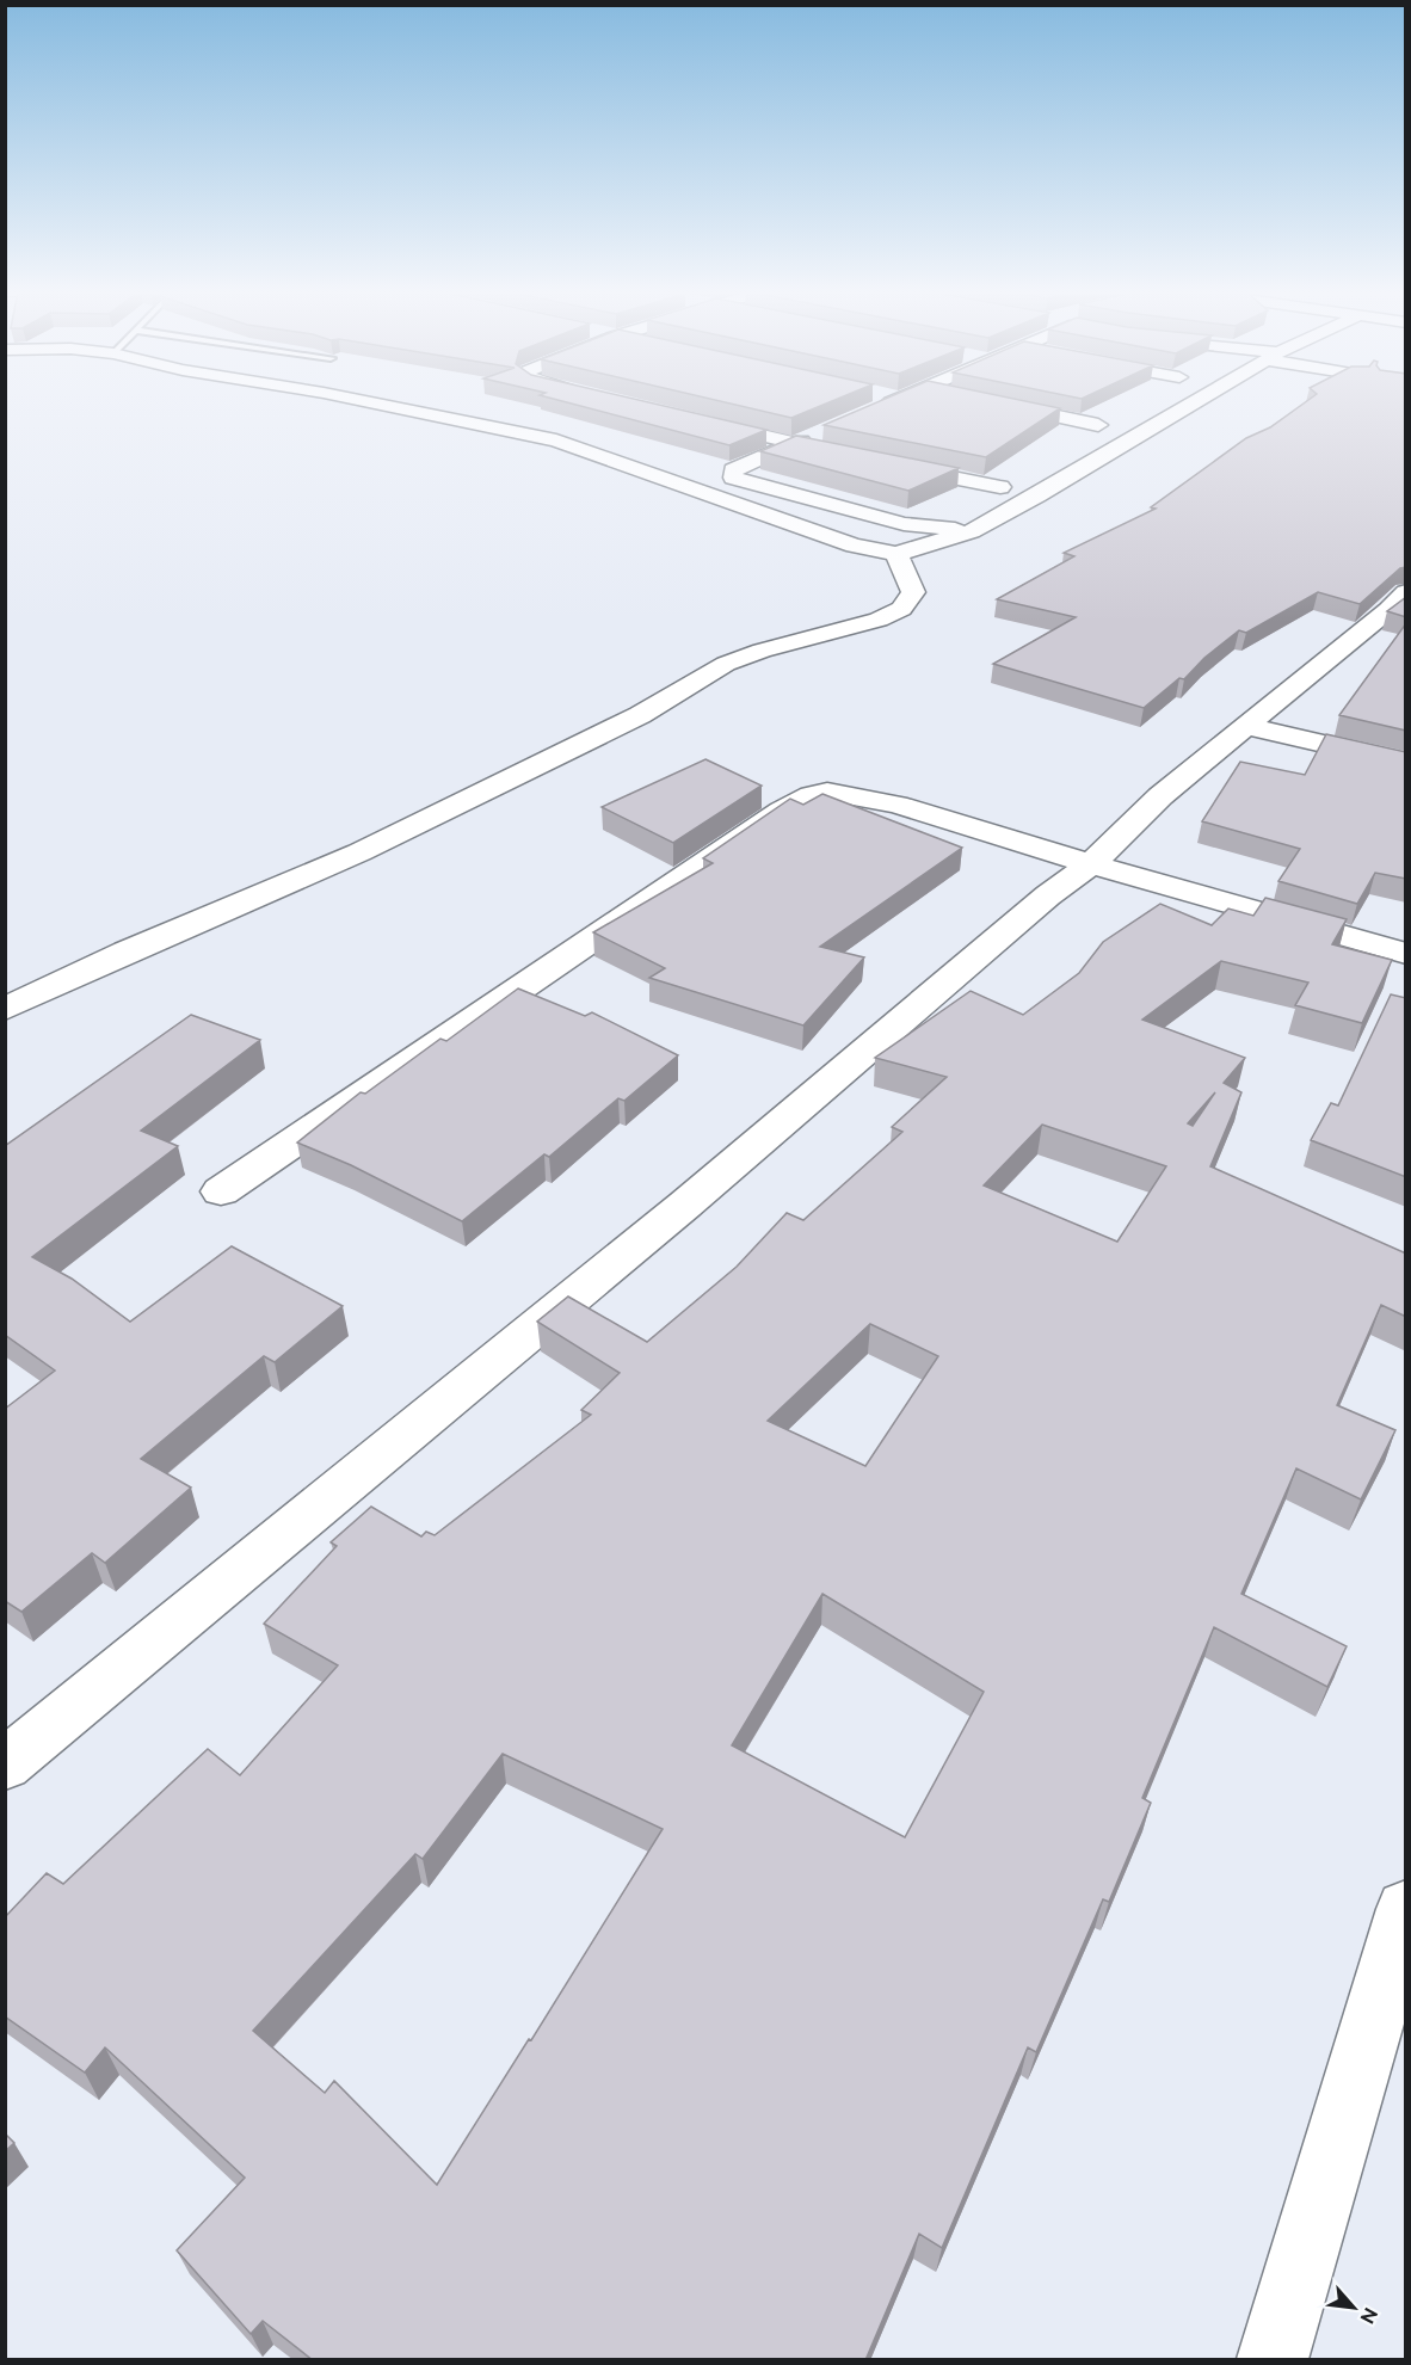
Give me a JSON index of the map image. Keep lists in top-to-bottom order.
{
  "north": "bottom right"
}
